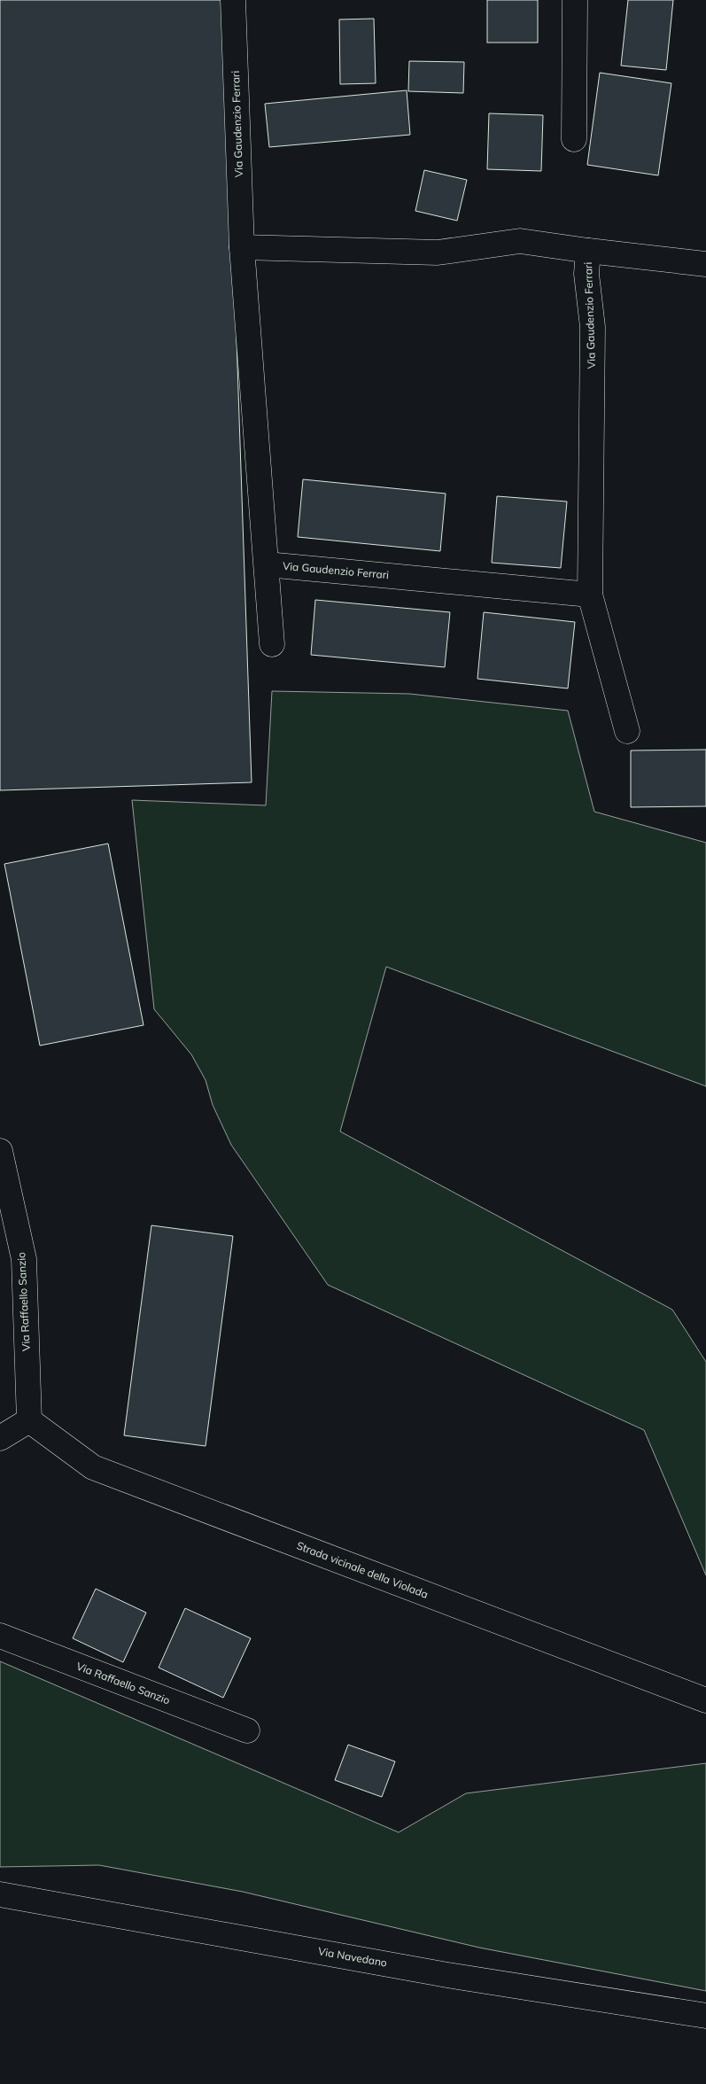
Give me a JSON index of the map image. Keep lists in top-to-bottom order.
{
  "streets": {
    "street": [
      "Via Gaudenzio Ferrari",
      "Via Raffaello Sanzio",
      "Strada vicinale della Violada",
      "Via Navedano"
    ]
  },
  "crossings": [
    ["Via Raffaello Sanzio", "Strada vicinale della Violada"]
  ]
}
